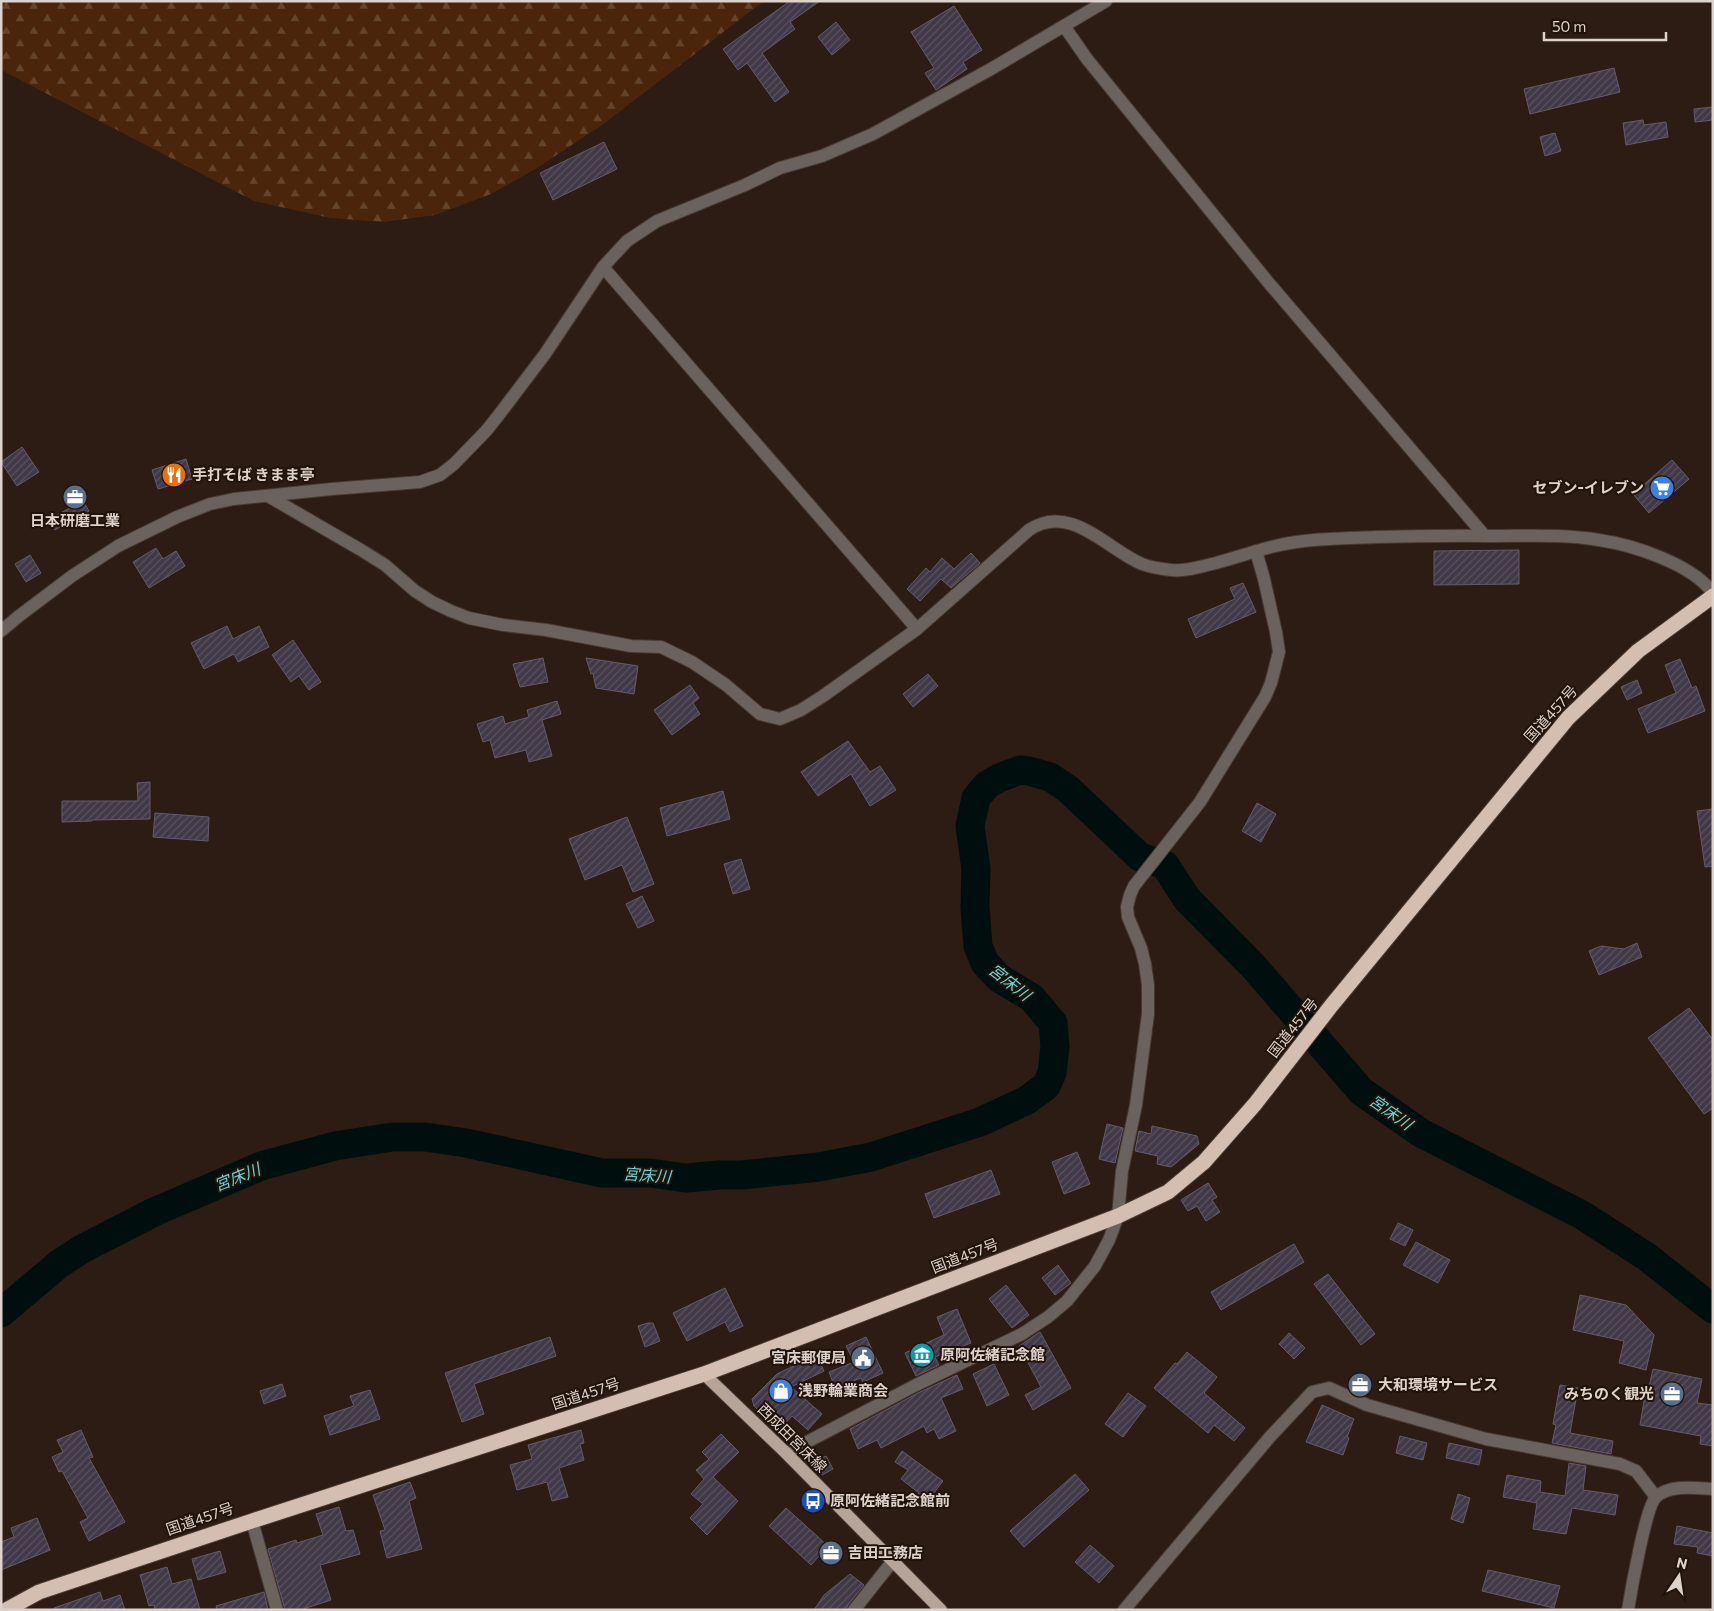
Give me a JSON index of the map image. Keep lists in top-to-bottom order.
{
  "streets": {
    "highway": ["国道457号"],
    "main road": ["西成田宮床線"]
  },
  "crossings": [
    ["国道457号", "西成田宮床線"]
  ],
  "water": ["宮床川"],
  "places": {
    "restaurant": ["手打そば きまま亭"],
    "supermarket": ["セブン-イレブン"],
    "office": [
      "日本研磨工業",
      "大和環境サービス",
      "みちのく観光",
      "吉田工務店"
    ],
    "museum": ["原阿佐緒記念館"],
    "public building": ["宮床郵便局"],
    "shop": ["浅野輪業商会"],
    "bus stop": ["原阿佐緒記念館前"]
  },
  "scale_bar": "50 m",
  "north": "top"
}
